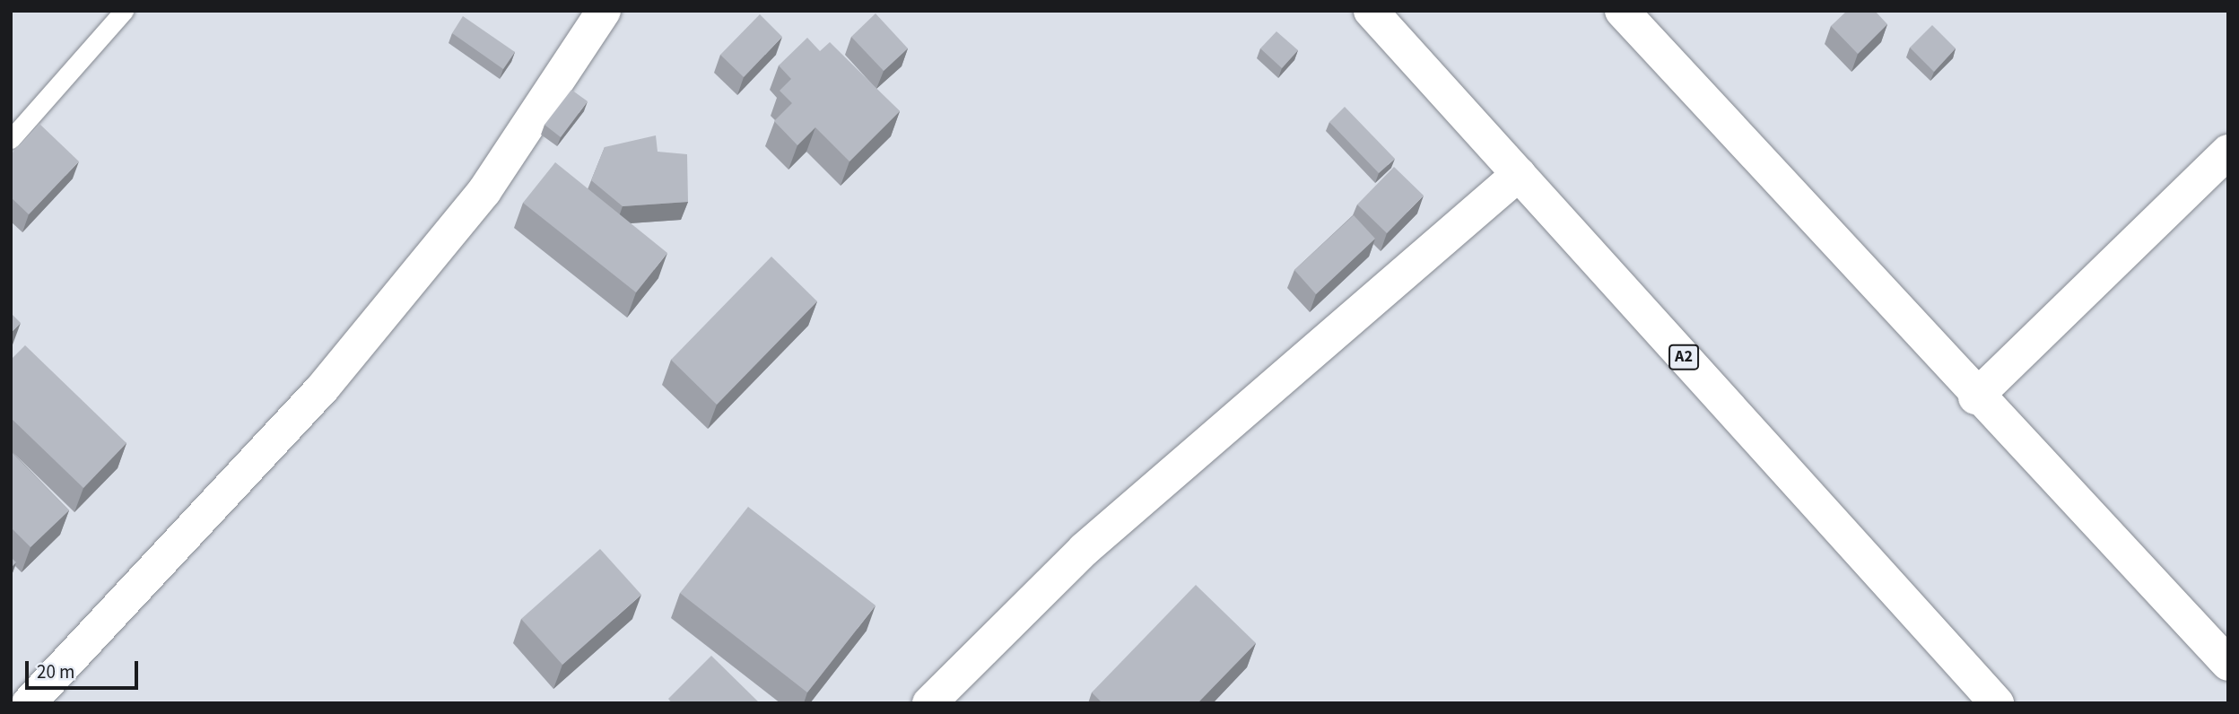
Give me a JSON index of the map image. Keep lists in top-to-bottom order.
{
  "streets": {
    "main road": ["A2"]
  },
  "scale_bar": "20 m"
}
